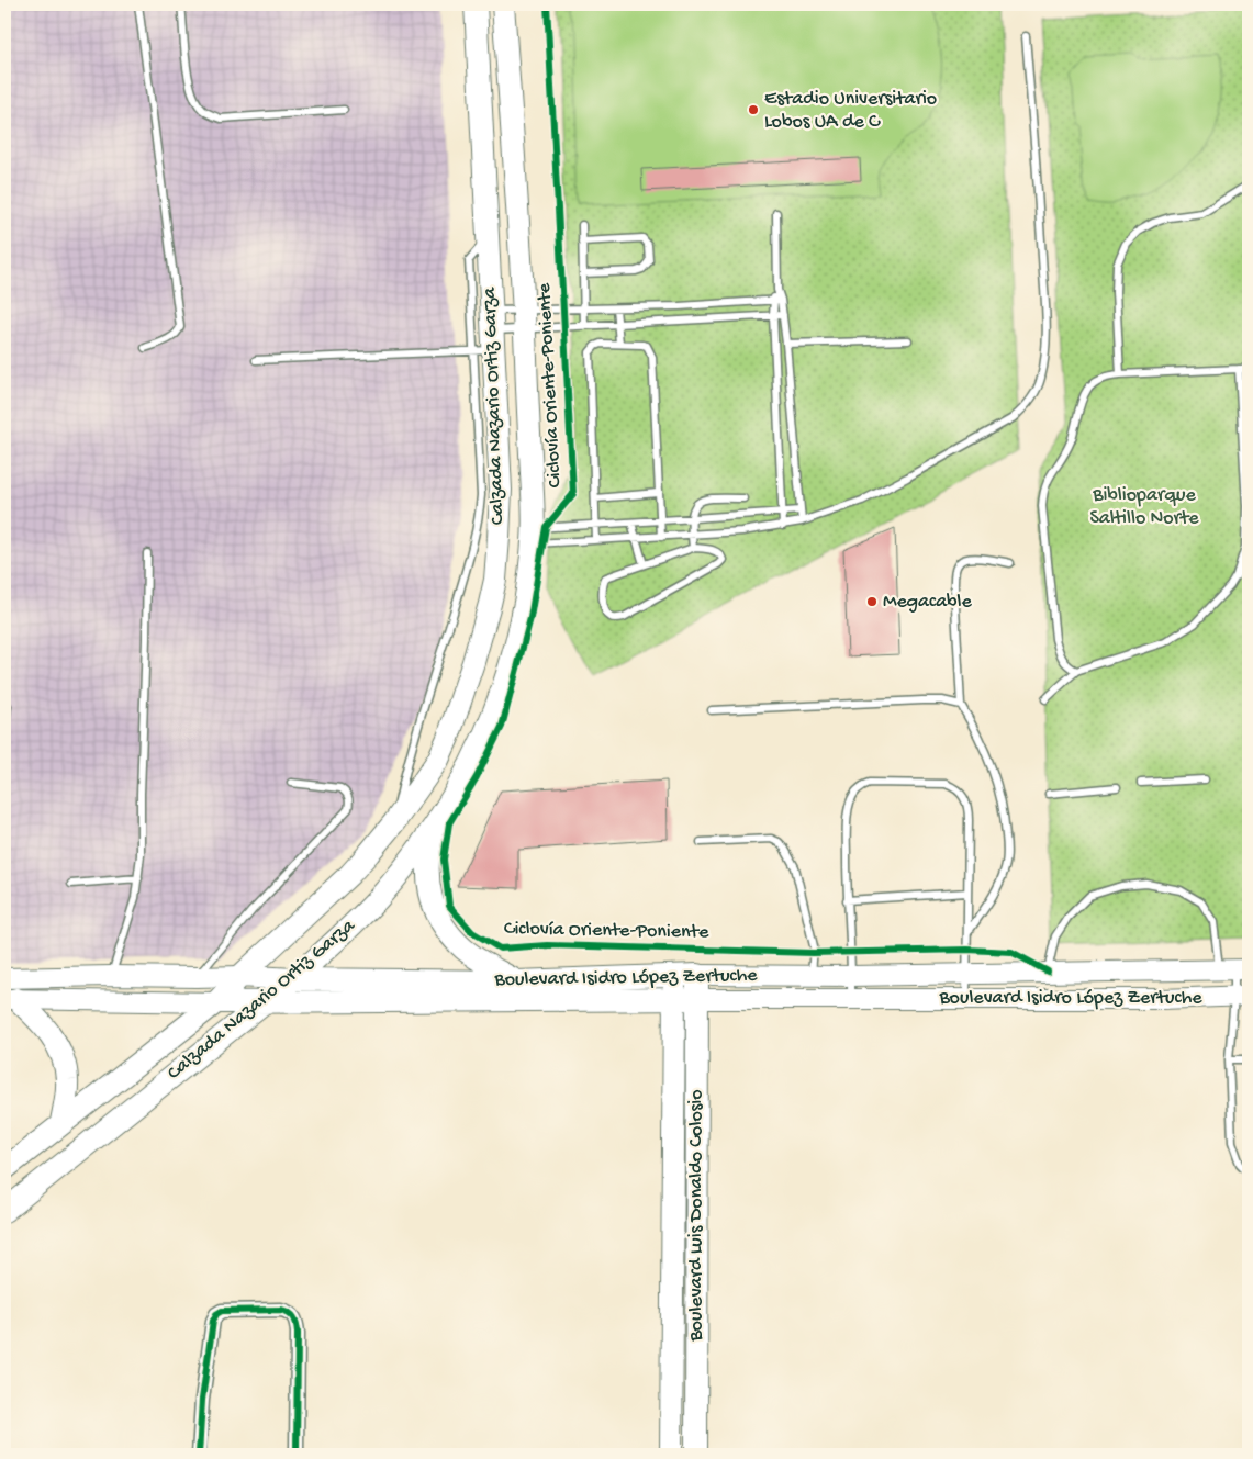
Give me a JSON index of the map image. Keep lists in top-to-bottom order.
{
  "streets": {
    "main road": ["Calzada Nazario Ortiz Garza", "Boulevard Isidro López Zertuche", "Boulevard Luis Donaldo Colosio"],
    "cycle path": ["Ciclovía Oriente-Poniente"]
  },
  "crossings": [
    ["Calzada Nazario Ortiz Garza", "Boulevard Isidro López Zertuche"],
    ["Boulevard Isidro López Zertuche", "Boulevard Luis Donaldo Colosio"]
  ],
  "parks": ["Biblioparque Saltillo Norte"],
  "places": ["Estadio Universitario Lobos UA de C", "Megacable"]
}
